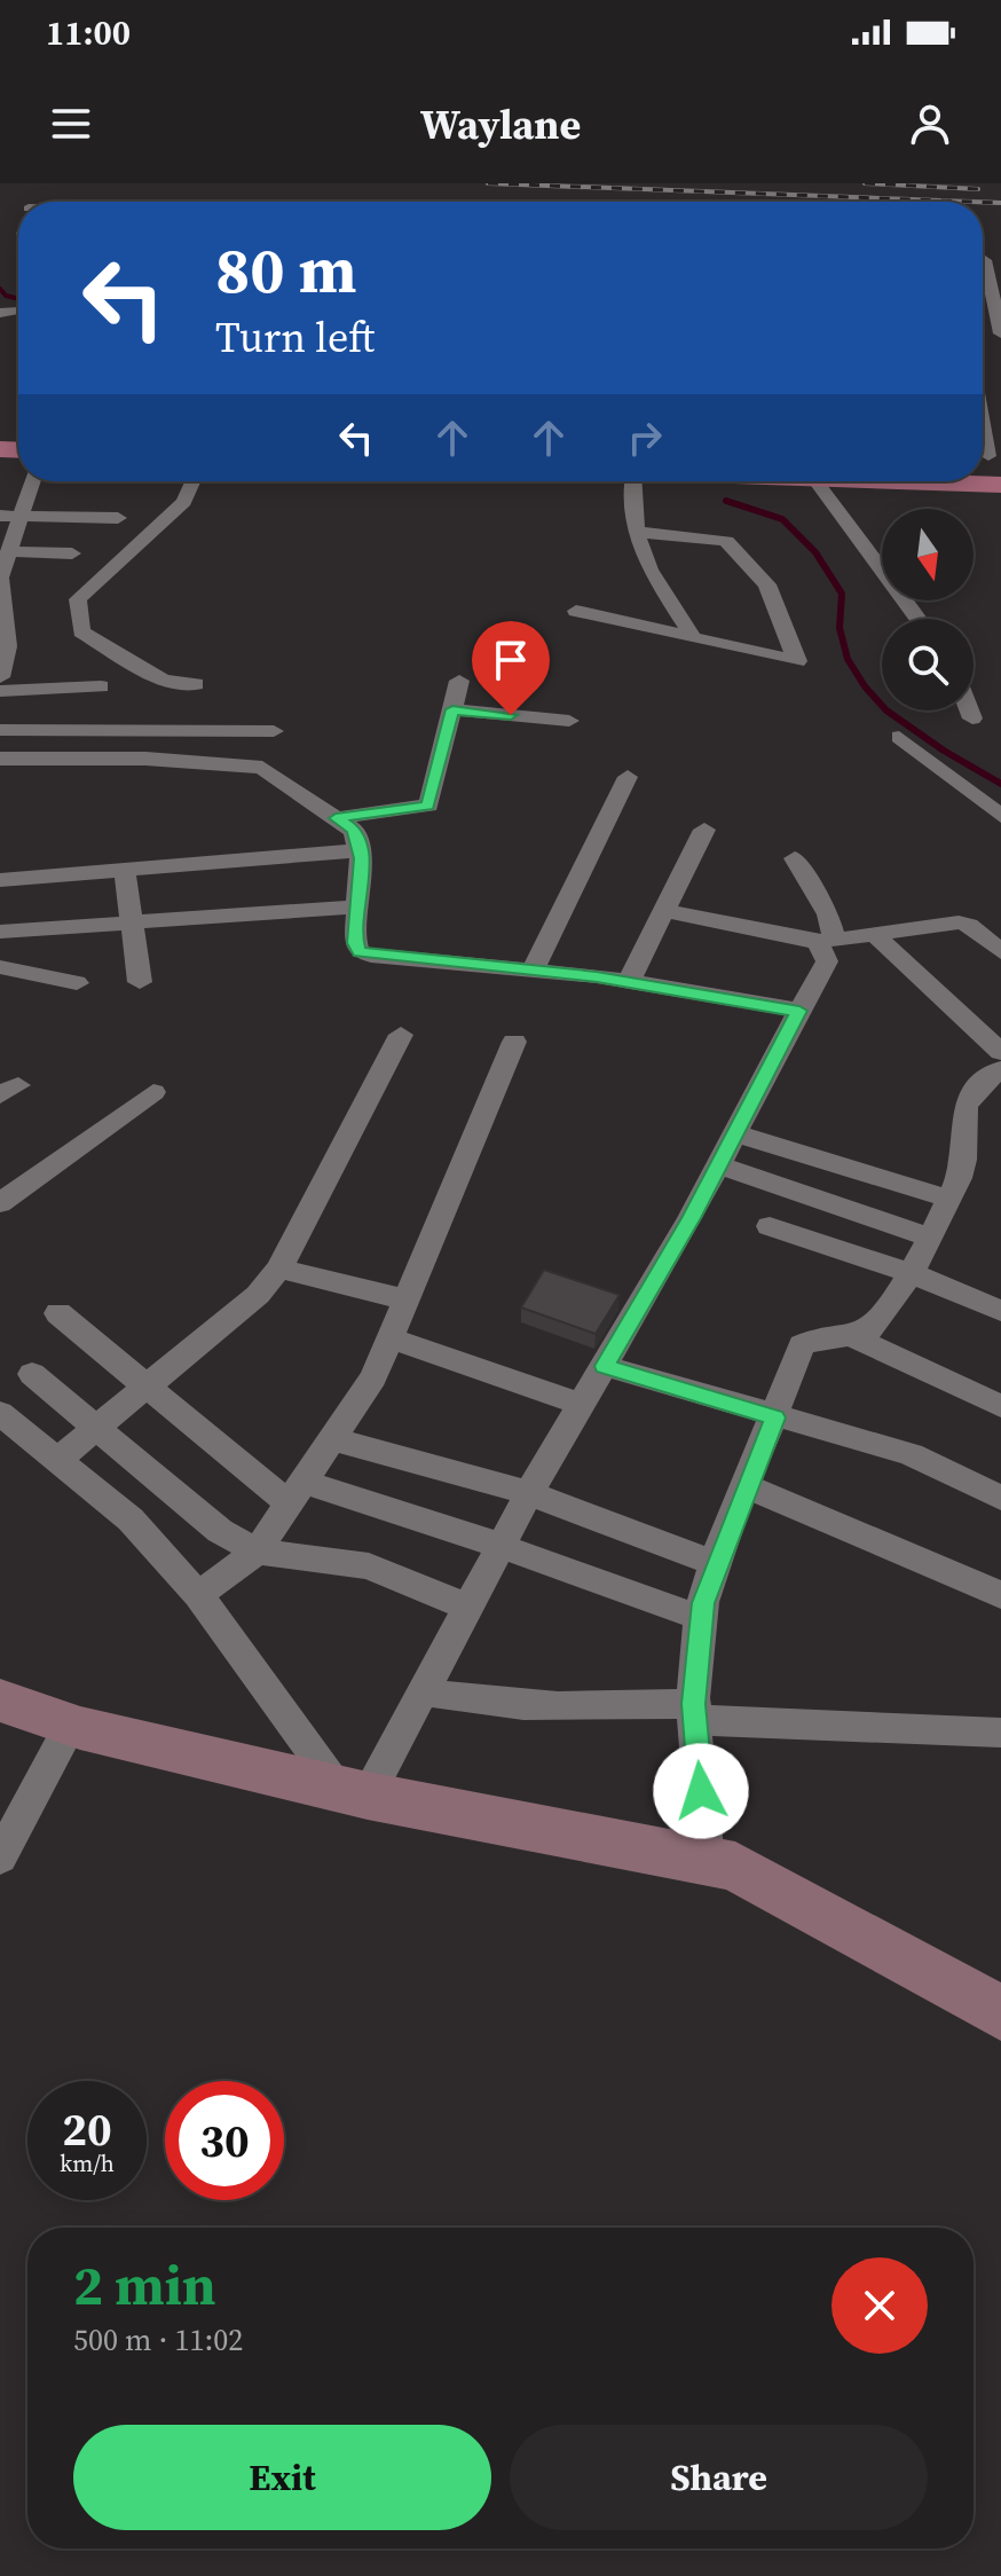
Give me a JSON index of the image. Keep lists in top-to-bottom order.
{
  "north": "bottom",
  "page": {
    "status": "11:00",
    "header": "Waylane",
    "turn": ["80 m", "Turn left"],
    "speed": "20 km/h",
    "limit": "30",
    "heading": ["2 min", "500 m · 11:02"],
    "buttons": ["Exit", "Share"]
  }
}
